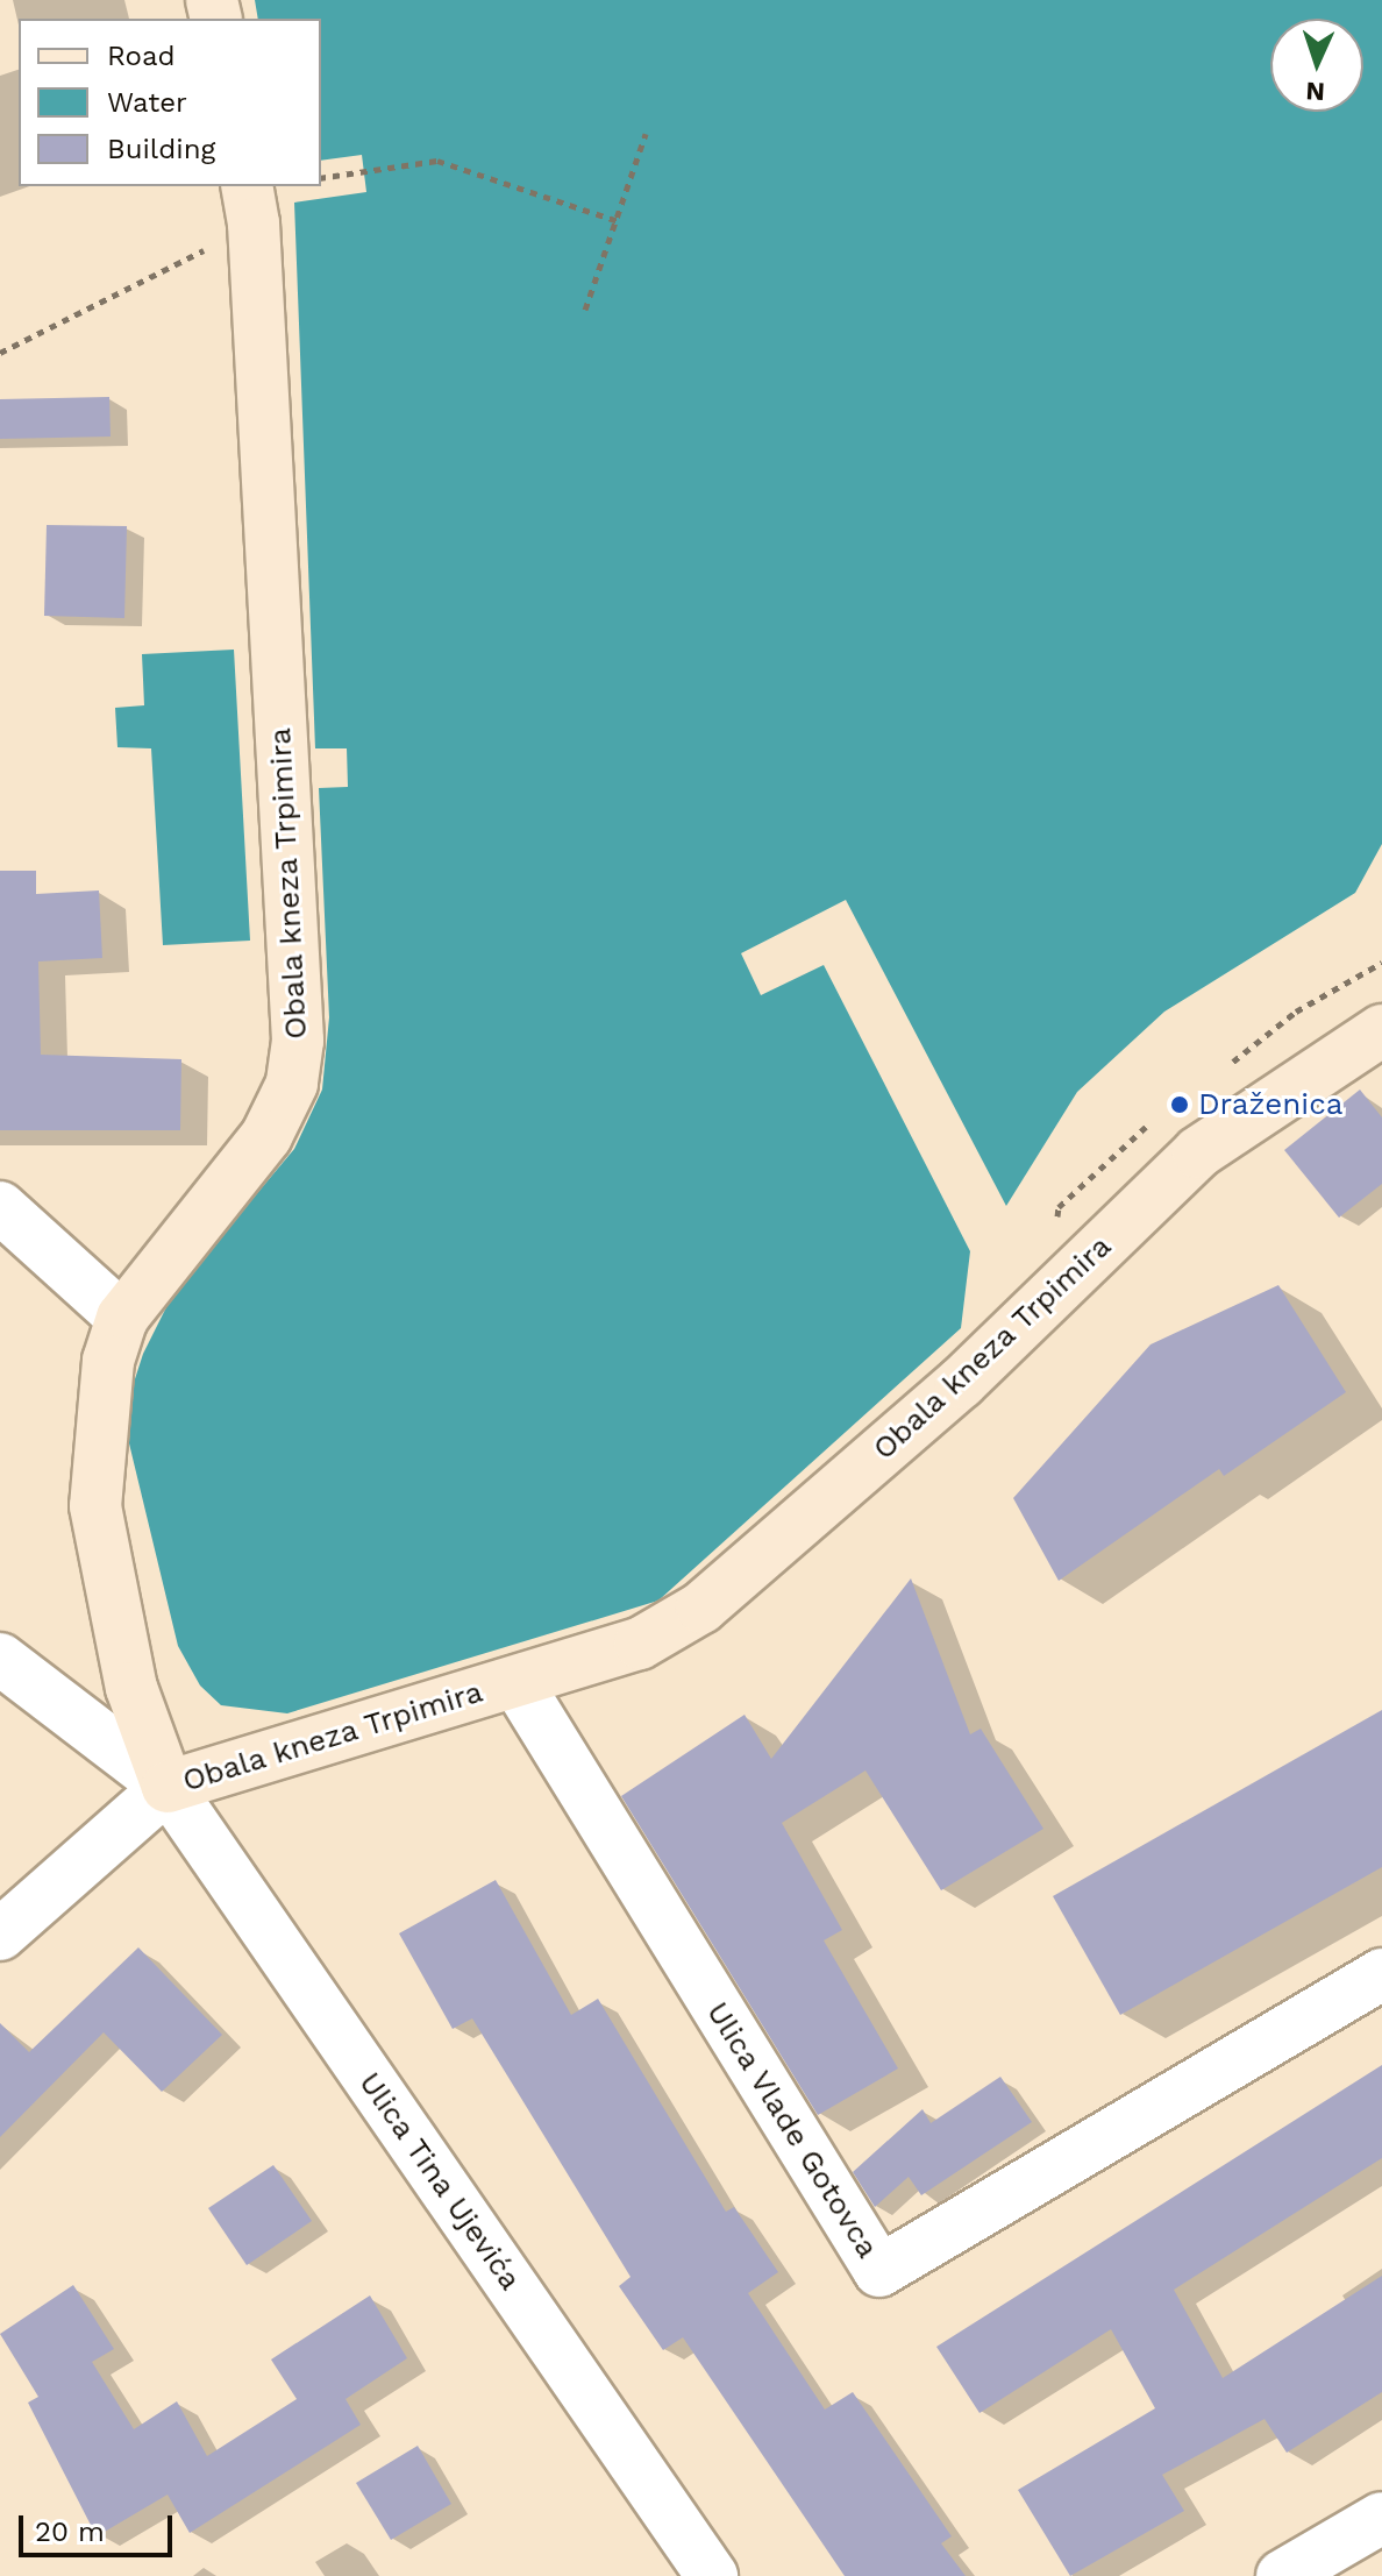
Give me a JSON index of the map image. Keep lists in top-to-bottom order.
{
  "streets": {
    "street": ["Obala kneza Trpimira", "Ulica Vlade Gotovca", "Ulica Tina Ujevića"]
  },
  "crossings": [
    ["Obala kneza Trpimira", "Ulica Vlade Gotovca"],
    ["Obala kneza Trpimira", "Ulica Tina Ujevića"]
  ],
  "places": ["Draženica"],
  "legend": ["Road", "Water", "Building"],
  "scale_bar": "20 m",
  "north": "bottom"
}
